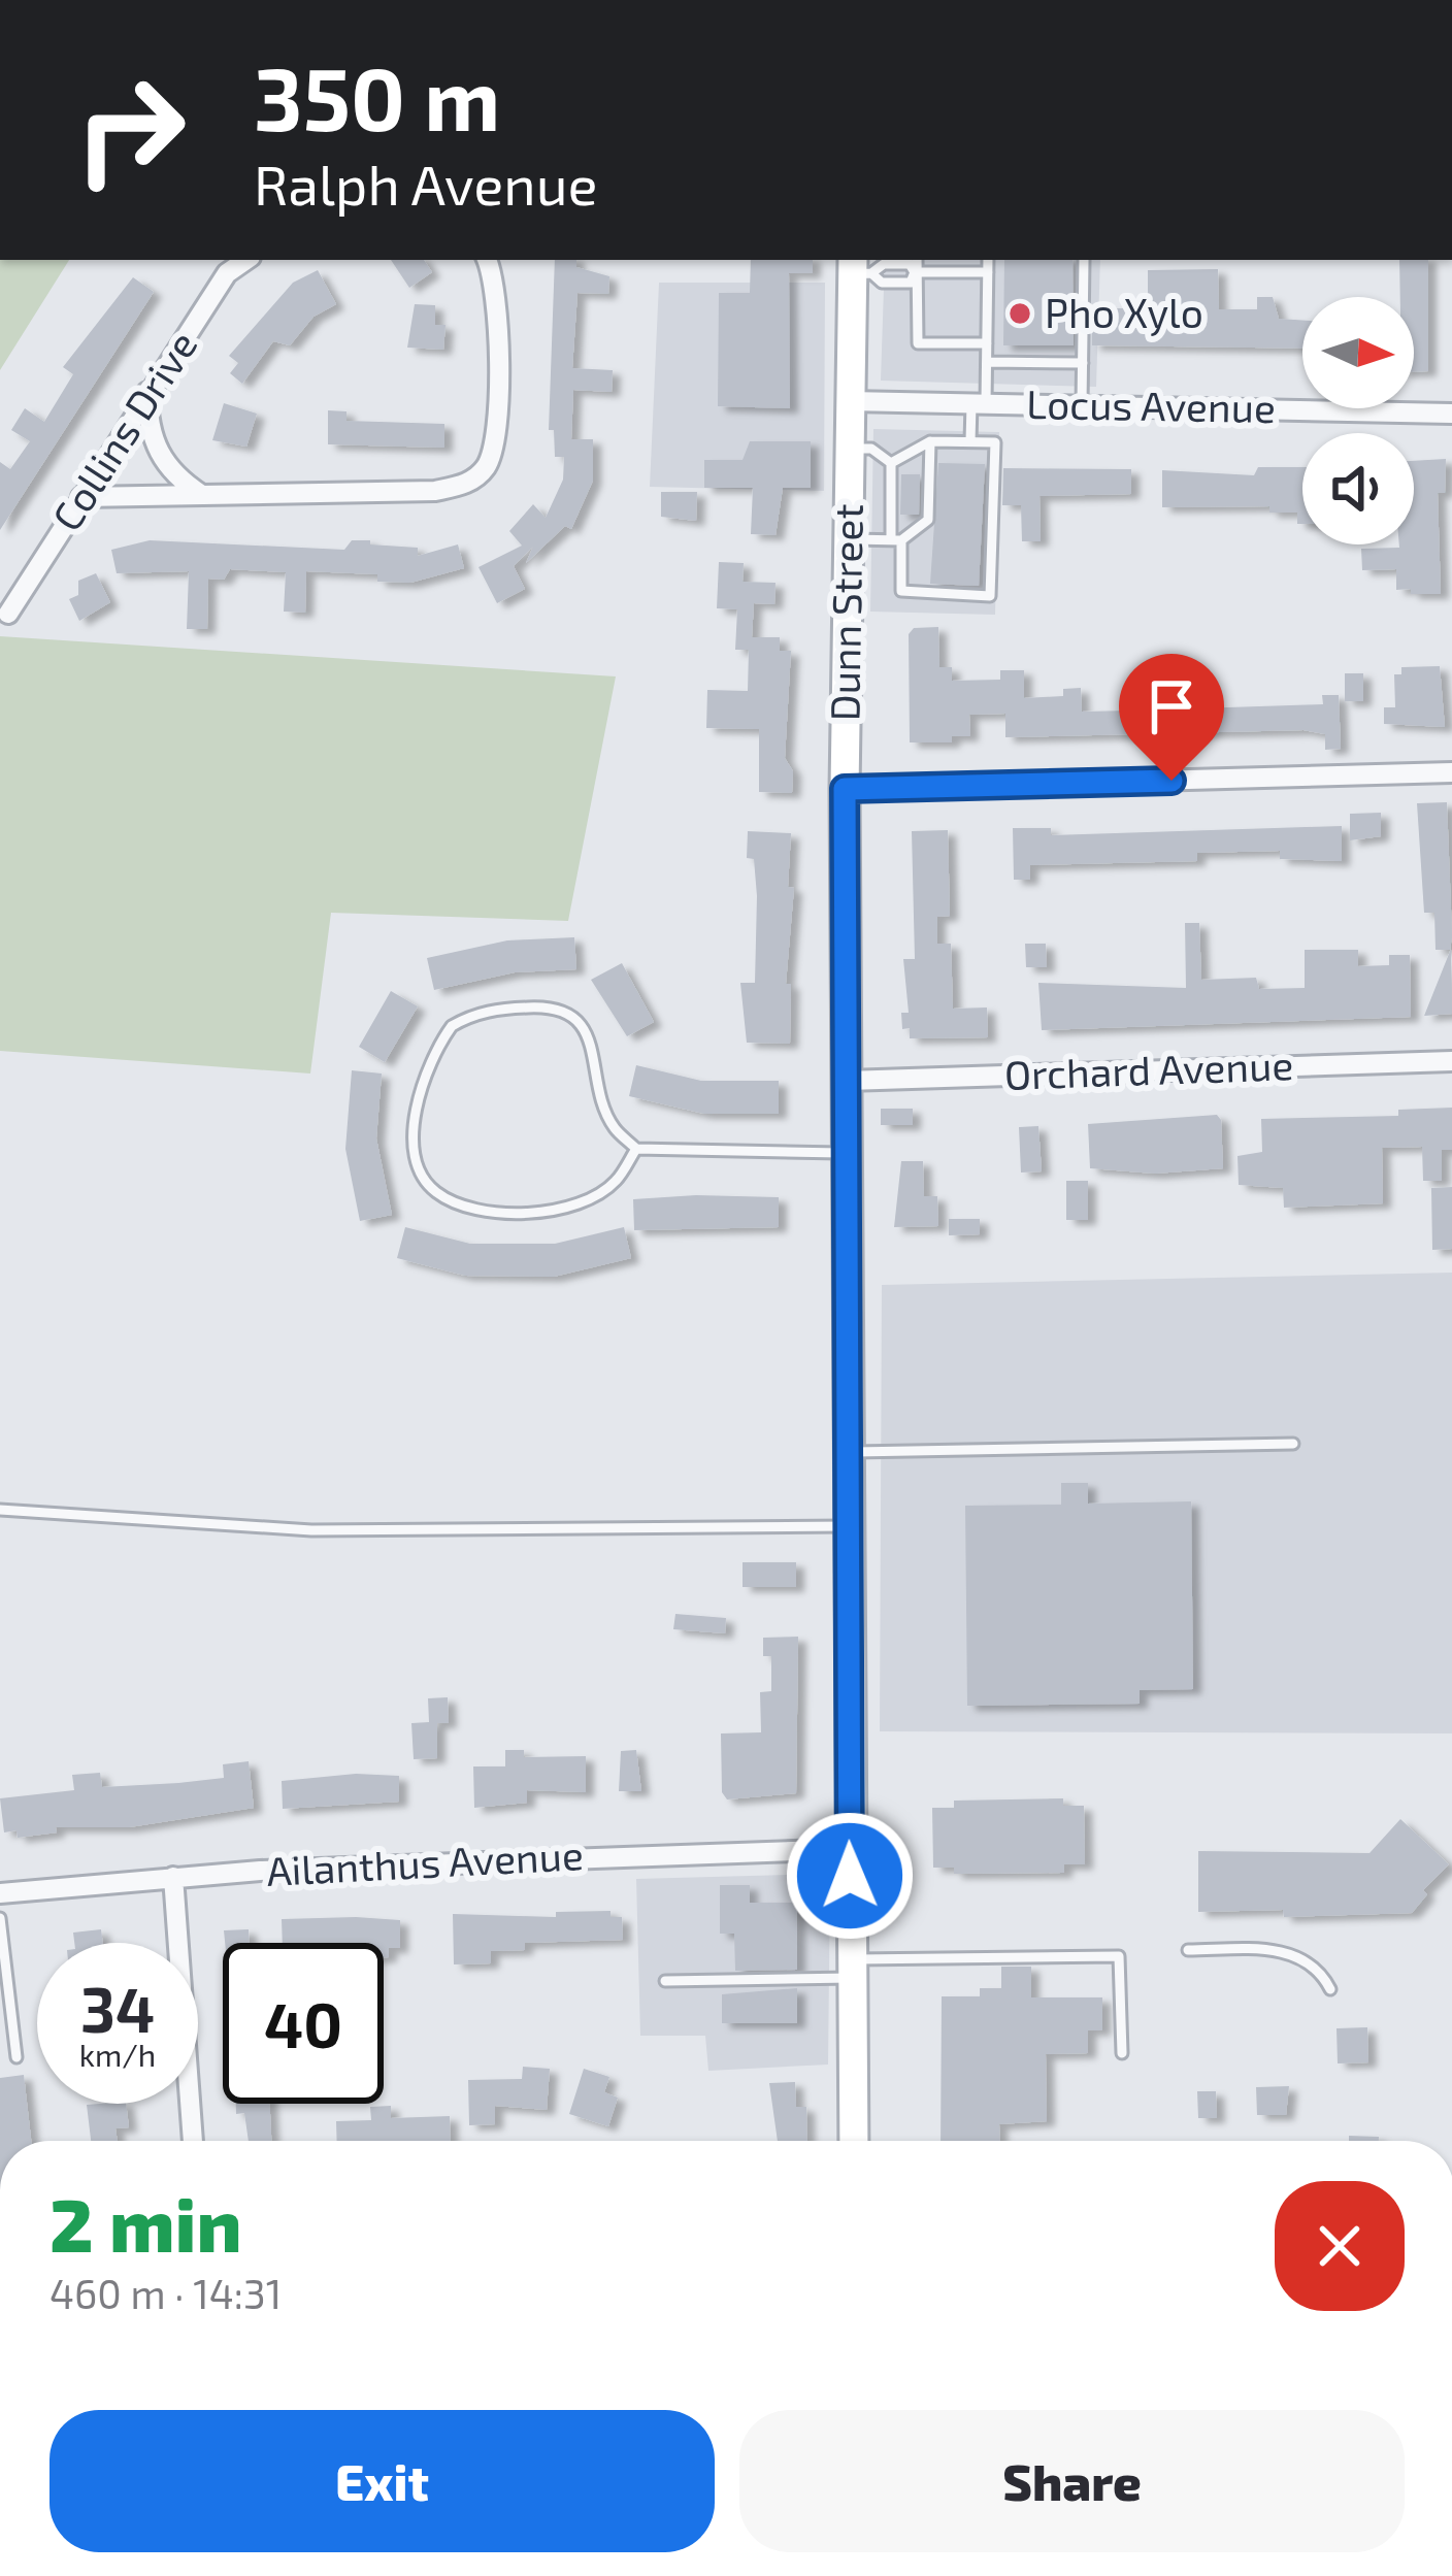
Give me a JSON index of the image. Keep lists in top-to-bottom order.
{
  "streets": {
    "street": [
      "Locus Avenue",
      "Collins Drive",
      "Dunn Street",
      "Orchard Avenue",
      "Ailanthus Avenue"
    ]
  },
  "crossings": [
    ["Locus Avenue", "Dunn Street"],
    ["Dunn Street", "Orchard Avenue"],
    ["Dunn Street", "Ailanthus Avenue"]
  ],
  "places": ["Pho Xylo"],
  "north": "right",
  "page": {
    "turn": ["350 m", "Ralph Avenue"],
    "speed": "34 km/h",
    "limit": "40",
    "heading": ["2 min", "460 m · 14:31"],
    "buttons": ["Exit", "Share"]
  }
}
